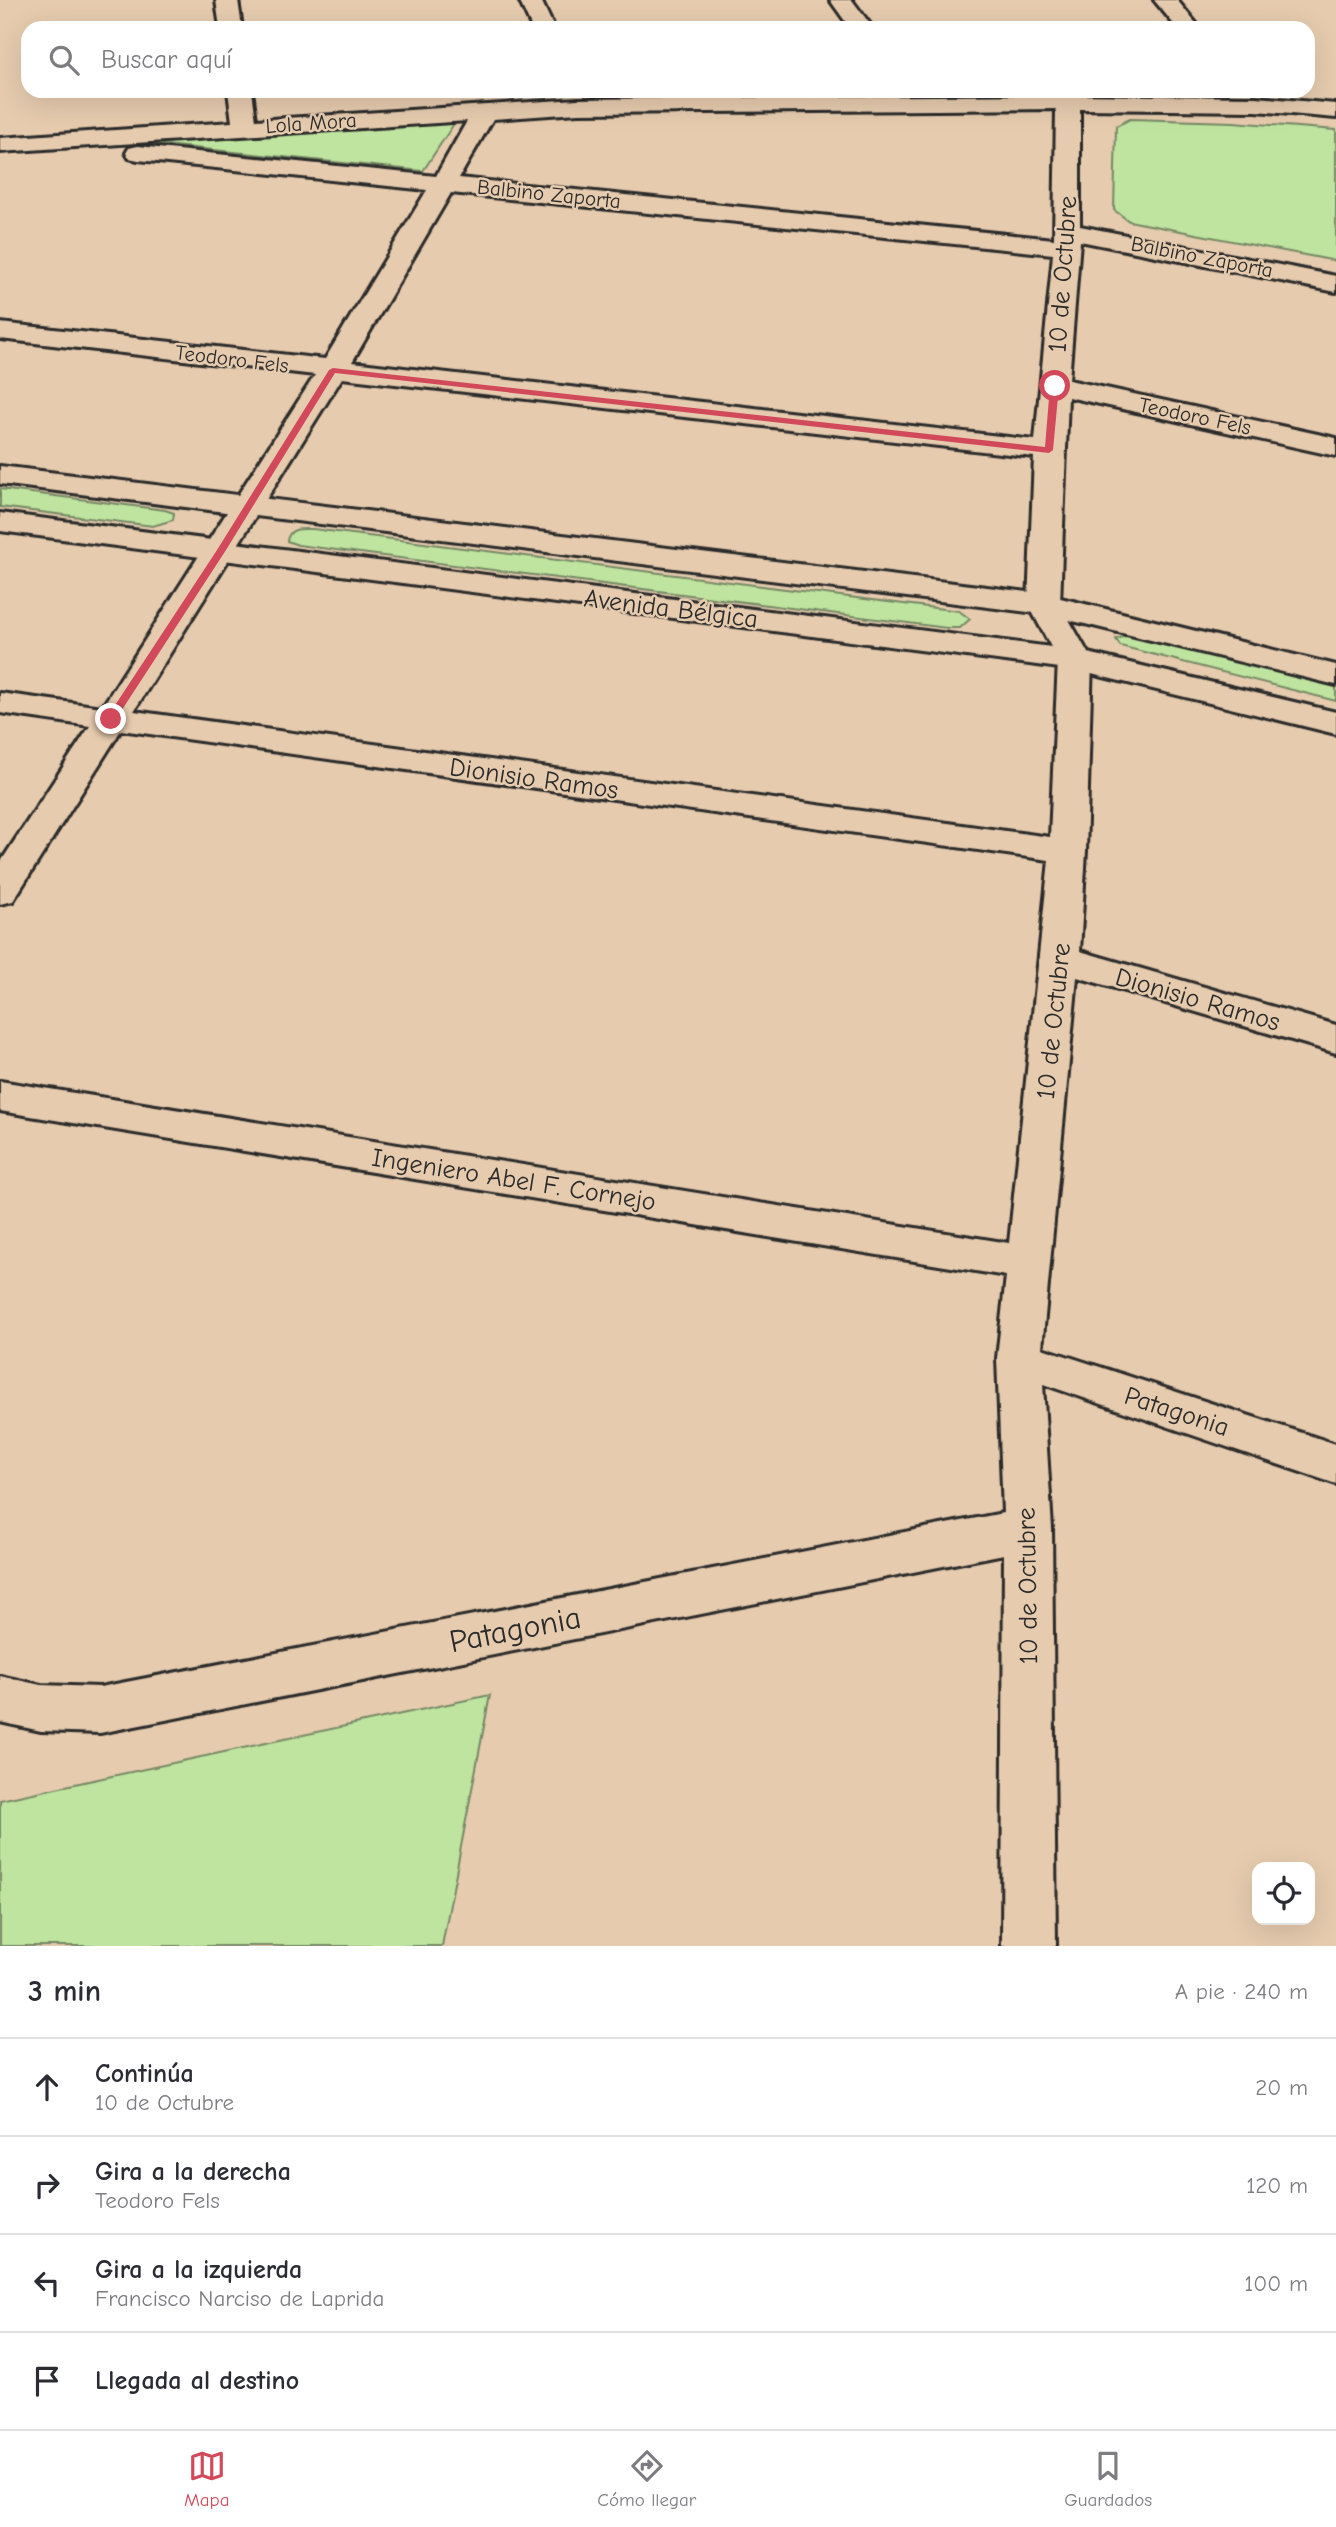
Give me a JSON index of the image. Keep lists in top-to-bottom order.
{
  "streets": {
    "street": [
      "Lola Mora",
      "Balbino Zaporta",
      "10 de Octubre",
      "Teodoro Fels",
      "Avenida Bélgica",
      "Dionisio Ramos",
      "Ingeniero Abel F. Cornejo",
      "Patagonia"
    ]
  },
  "crossings": [
    ["Lola Mora", "Balbino Zaporta"],
    ["Lola Mora", "10 de Octubre"],
    ["Balbino Zaporta", "10 de Octubre"],
    ["10 de Octubre", "Teodoro Fels"],
    ["10 de Octubre", "Avenida Bélgica"],
    ["10 de Octubre", "Dionisio Ramos"],
    ["10 de Octubre", "Ingeniero Abel F. Cornejo"],
    ["10 de Octubre", "Patagonia"]
  ],
  "page": {
    "search": "Buscar aquí",
    "heading": ["3 min", "A pie · 240 m"],
    "list": [
      ["Continúa", "10 de Octubre", "20 m"],
      ["Gira a la derecha", "Teodoro Fels", "120 m"],
      ["Gira a la izquierda", "Francisco Narciso de Laprida", "100 m"],
      "Llegada al destino"
    ],
    "nav": ["Mapa", "Cómo llegar", "Guardados"]
  }
}
